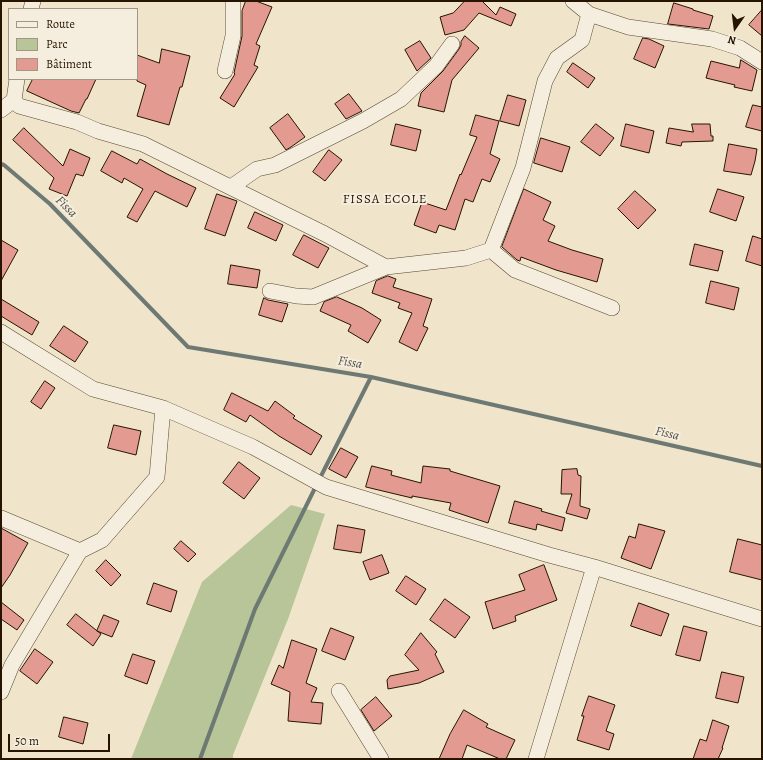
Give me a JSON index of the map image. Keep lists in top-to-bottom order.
{
  "districts": ["FISSA ECOLE"],
  "water": ["Fissa"],
  "legend": ["Route", "Parc", "Bâtiment"],
  "scale_bar": "50 m",
  "north": "bottom"
}
